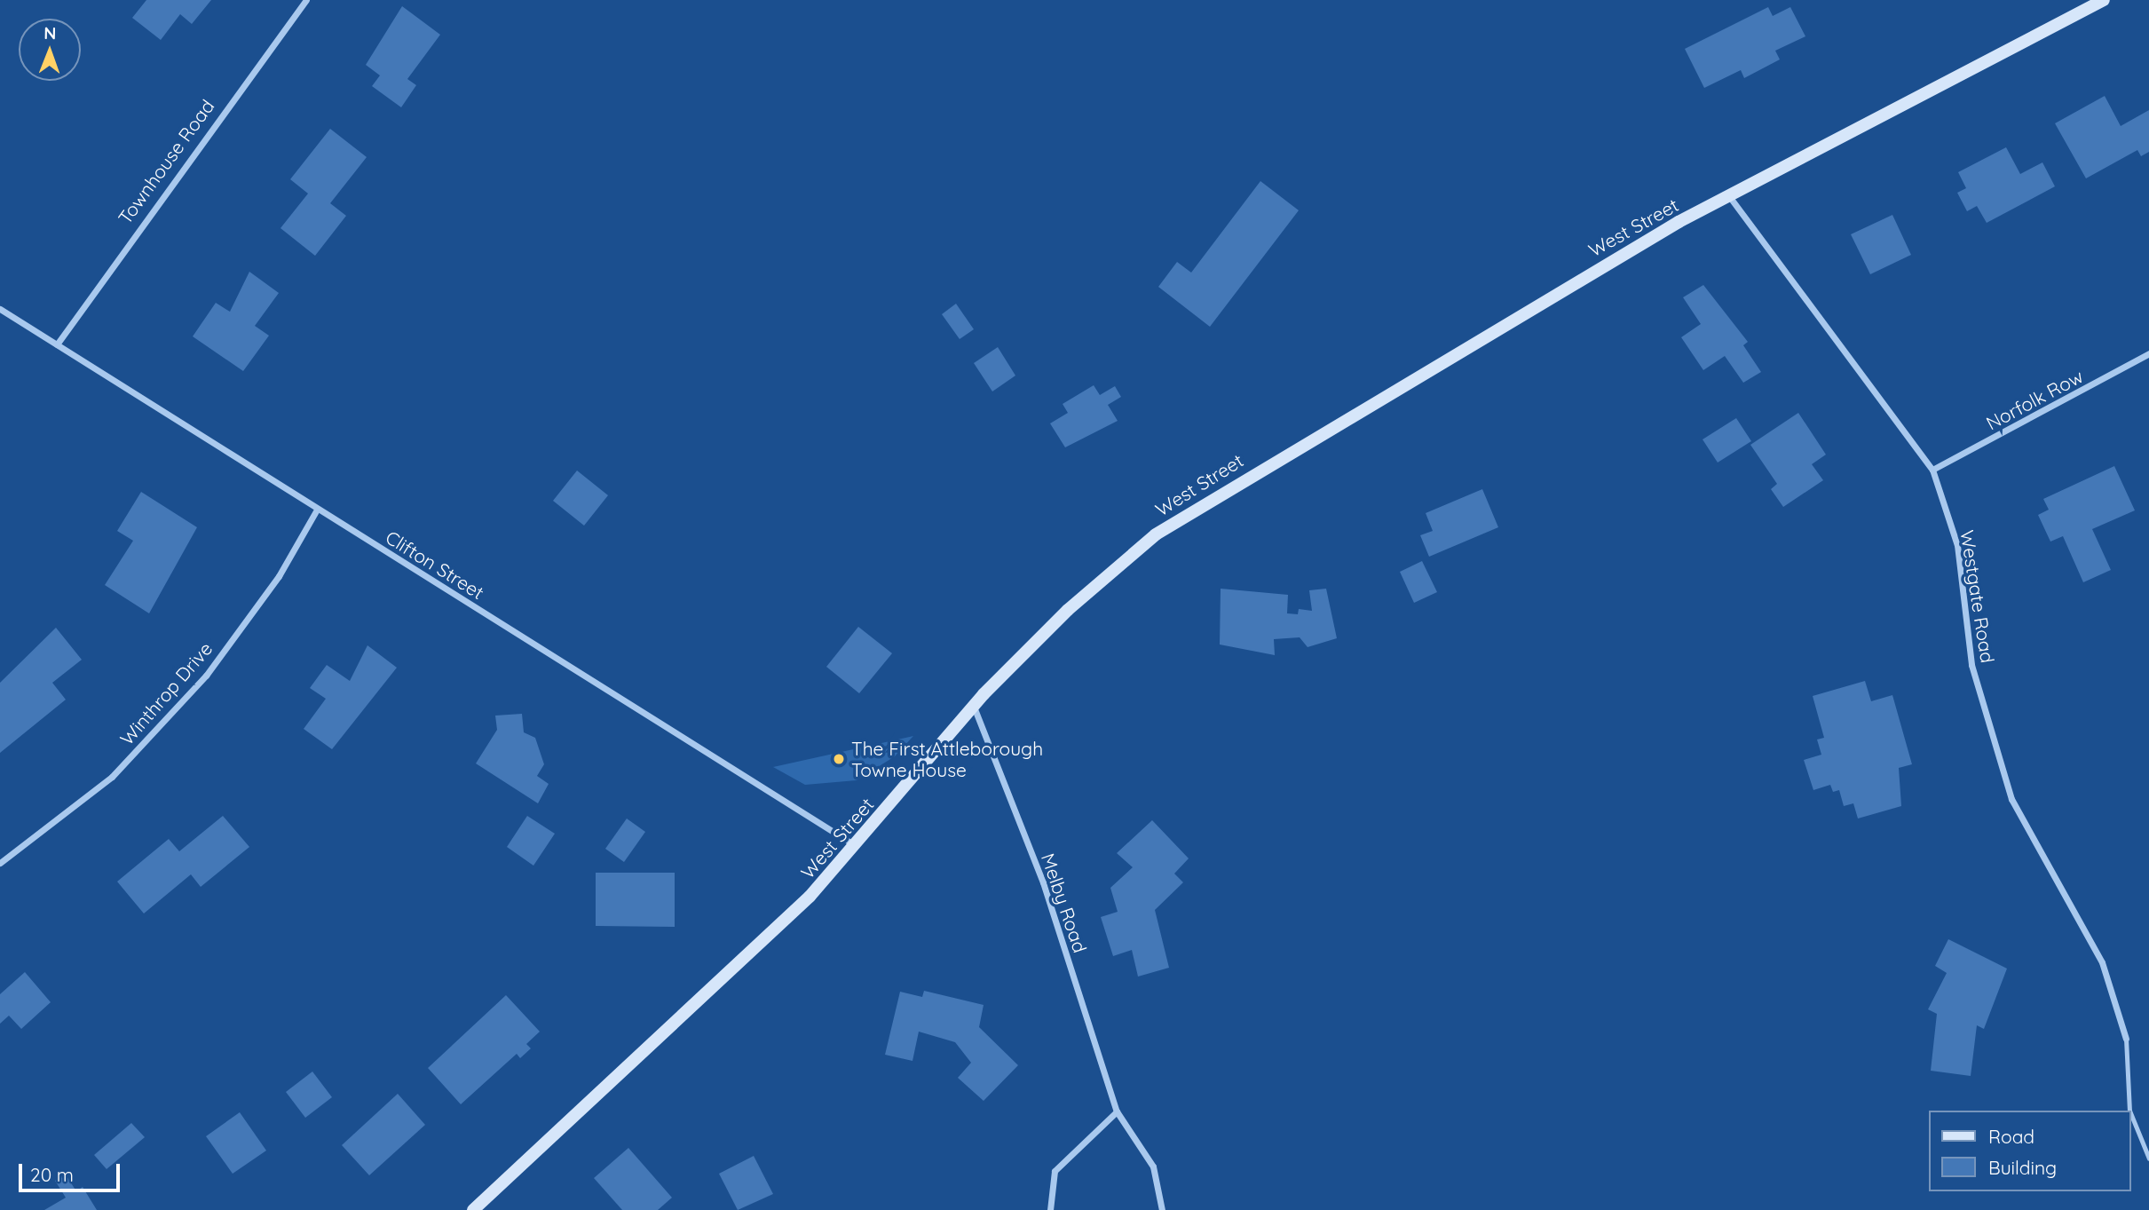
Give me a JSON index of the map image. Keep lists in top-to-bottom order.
{
  "streets": {
    "main road": ["West Street"],
    "street": [
      "Townhouse Road",
      "Norfolk Row",
      "Clifton Street",
      "Westgate Road",
      "Winthrop Drive",
      "Melby Road"
    ]
  },
  "crossings": [
    ["Townhouse Road", "Clifton Street"],
    ["West Street", "Clifton Street"],
    ["West Street", "Westgate Road"],
    ["West Street", "Melby Road"],
    ["Norfolk Row", "Westgate Road"],
    ["Clifton Street", "Winthrop Drive"]
  ],
  "places": ["The First Attleborough Towne House"],
  "legend": ["Road", "Building"],
  "scale_bar": "20 m",
  "north": "top"
}
